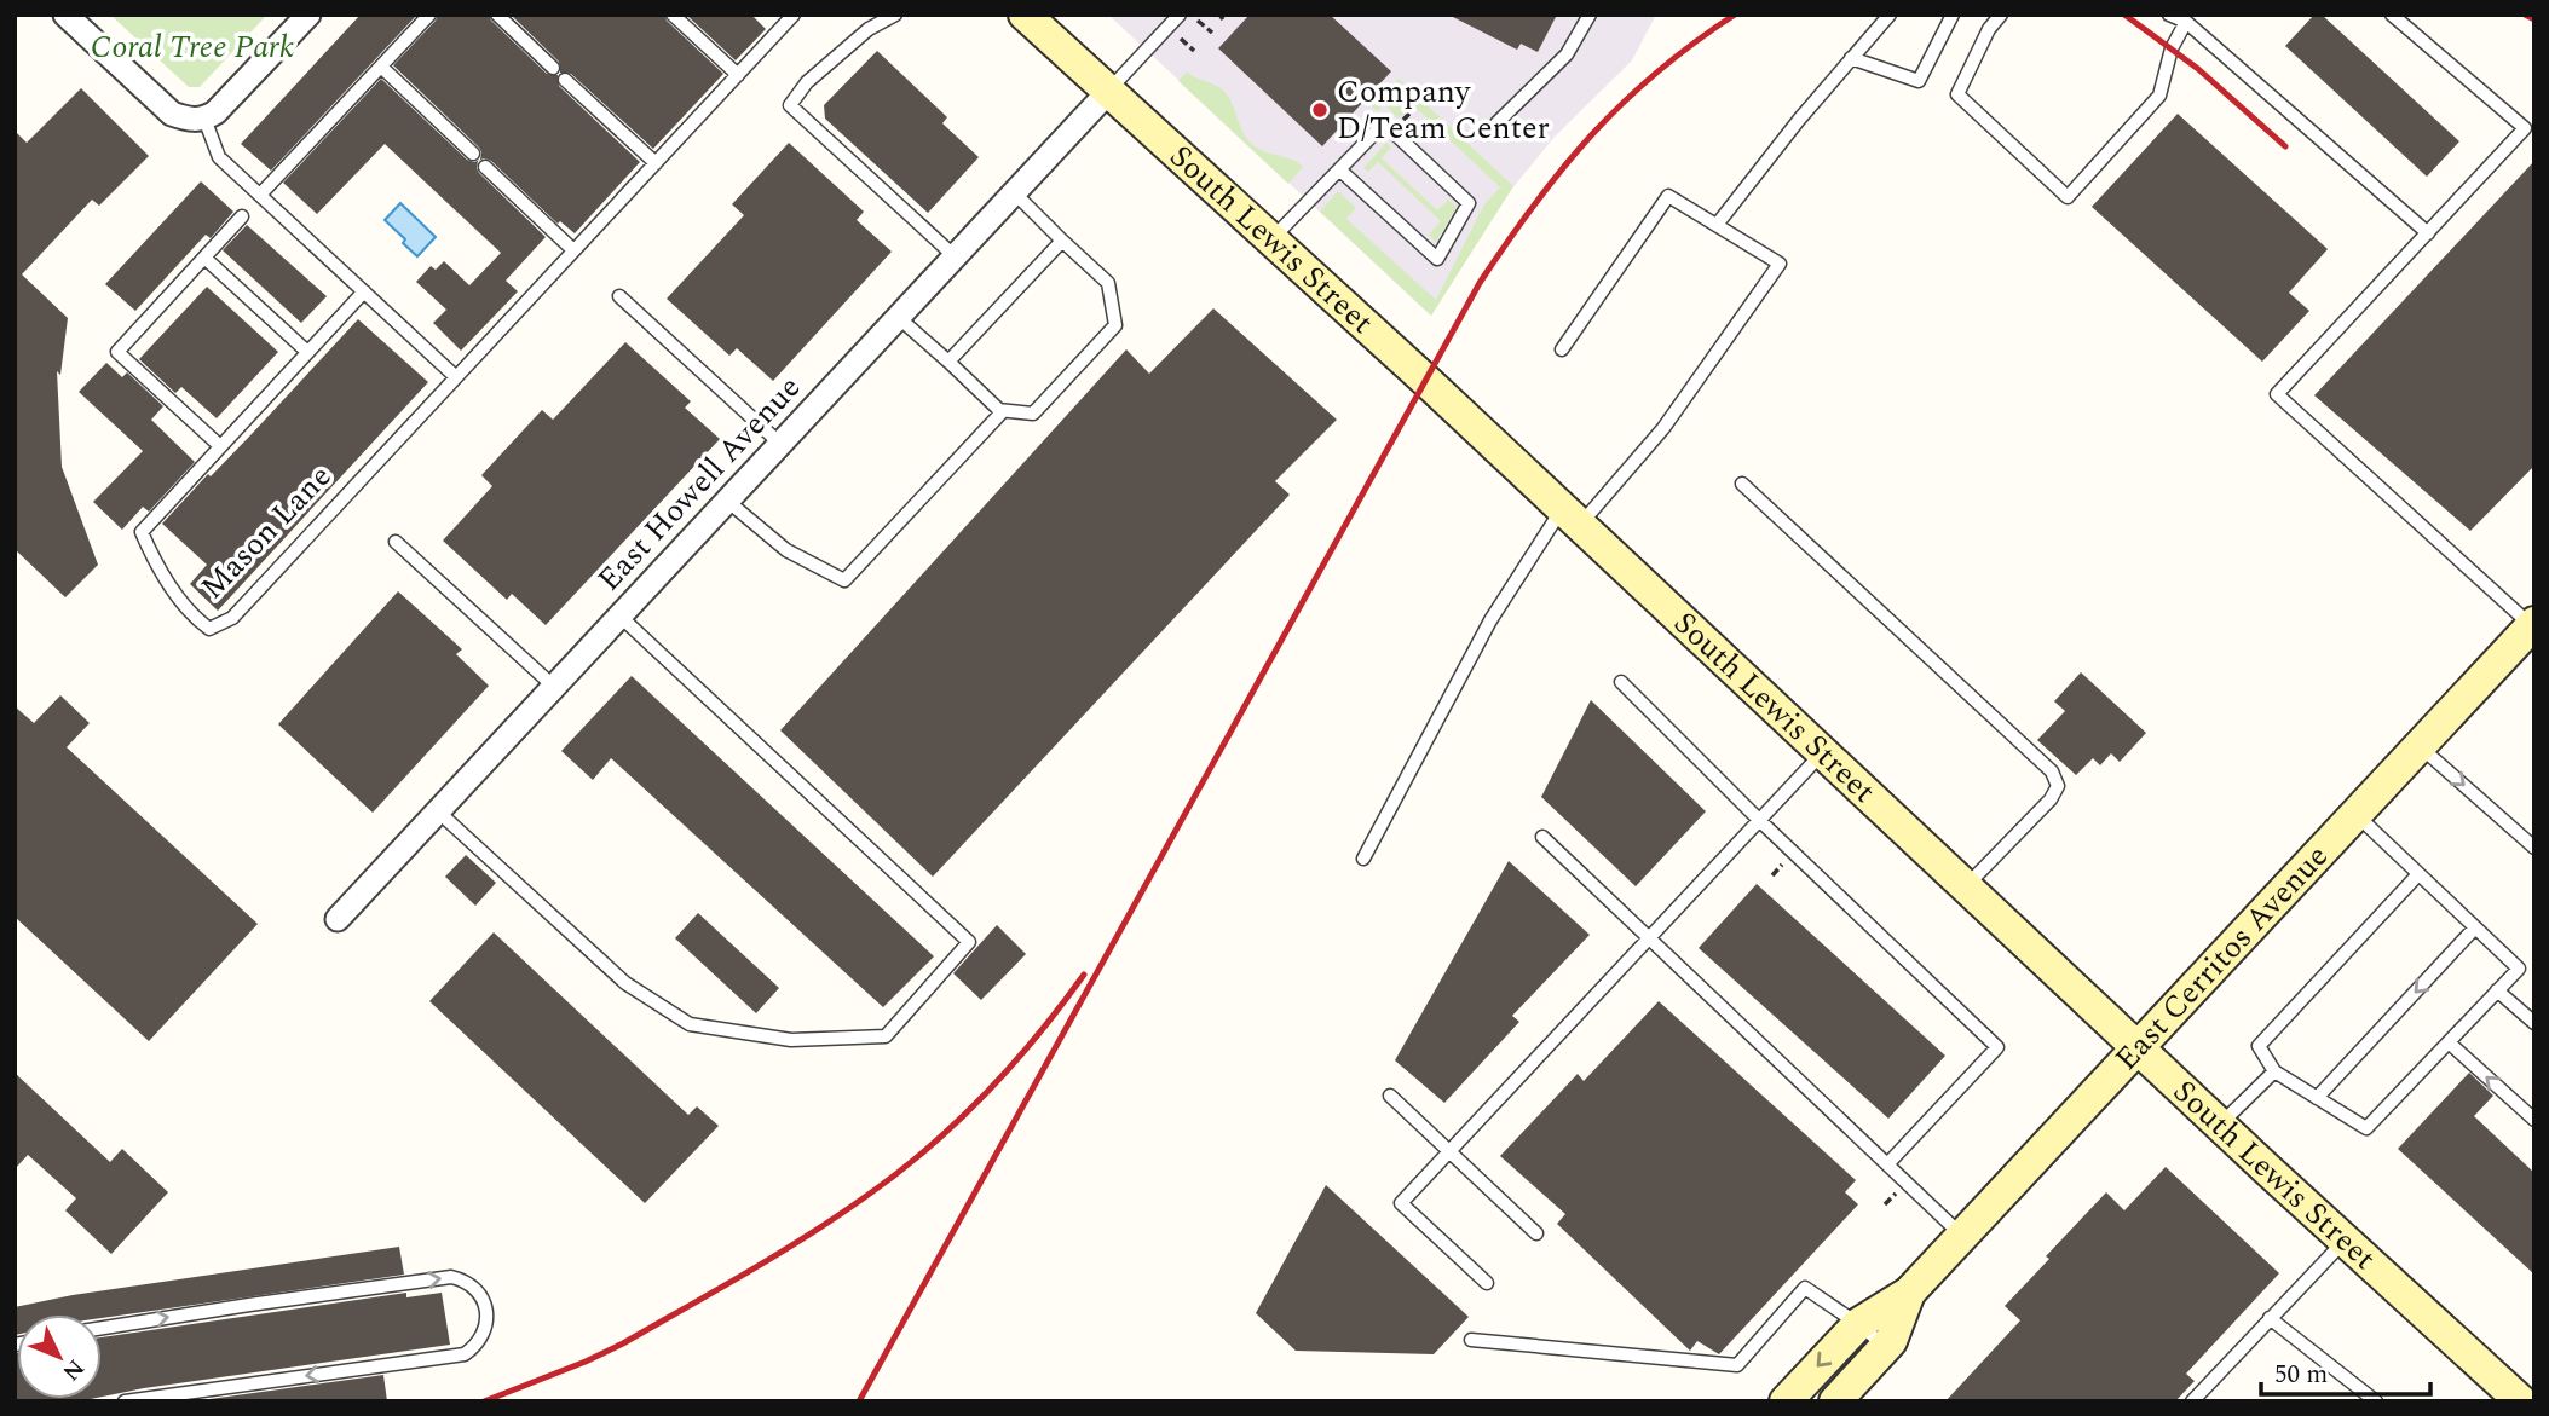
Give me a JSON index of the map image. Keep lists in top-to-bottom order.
{
  "streets": {
    "main road": ["South Lewis Street", "East Cerritos Avenue"],
    "street": ["East Howell Avenue"],
    "lane": ["Mason Lane"]
  },
  "crossings": [
    ["South Lewis Street", "East Howell Avenue"],
    ["South Lewis Street", "East Cerritos Avenue"]
  ],
  "parks": ["Coral Tree Park"],
  "places": ["Company D/Team Center"],
  "scale_bar": "50 m",
  "north": "bottom right"
}
